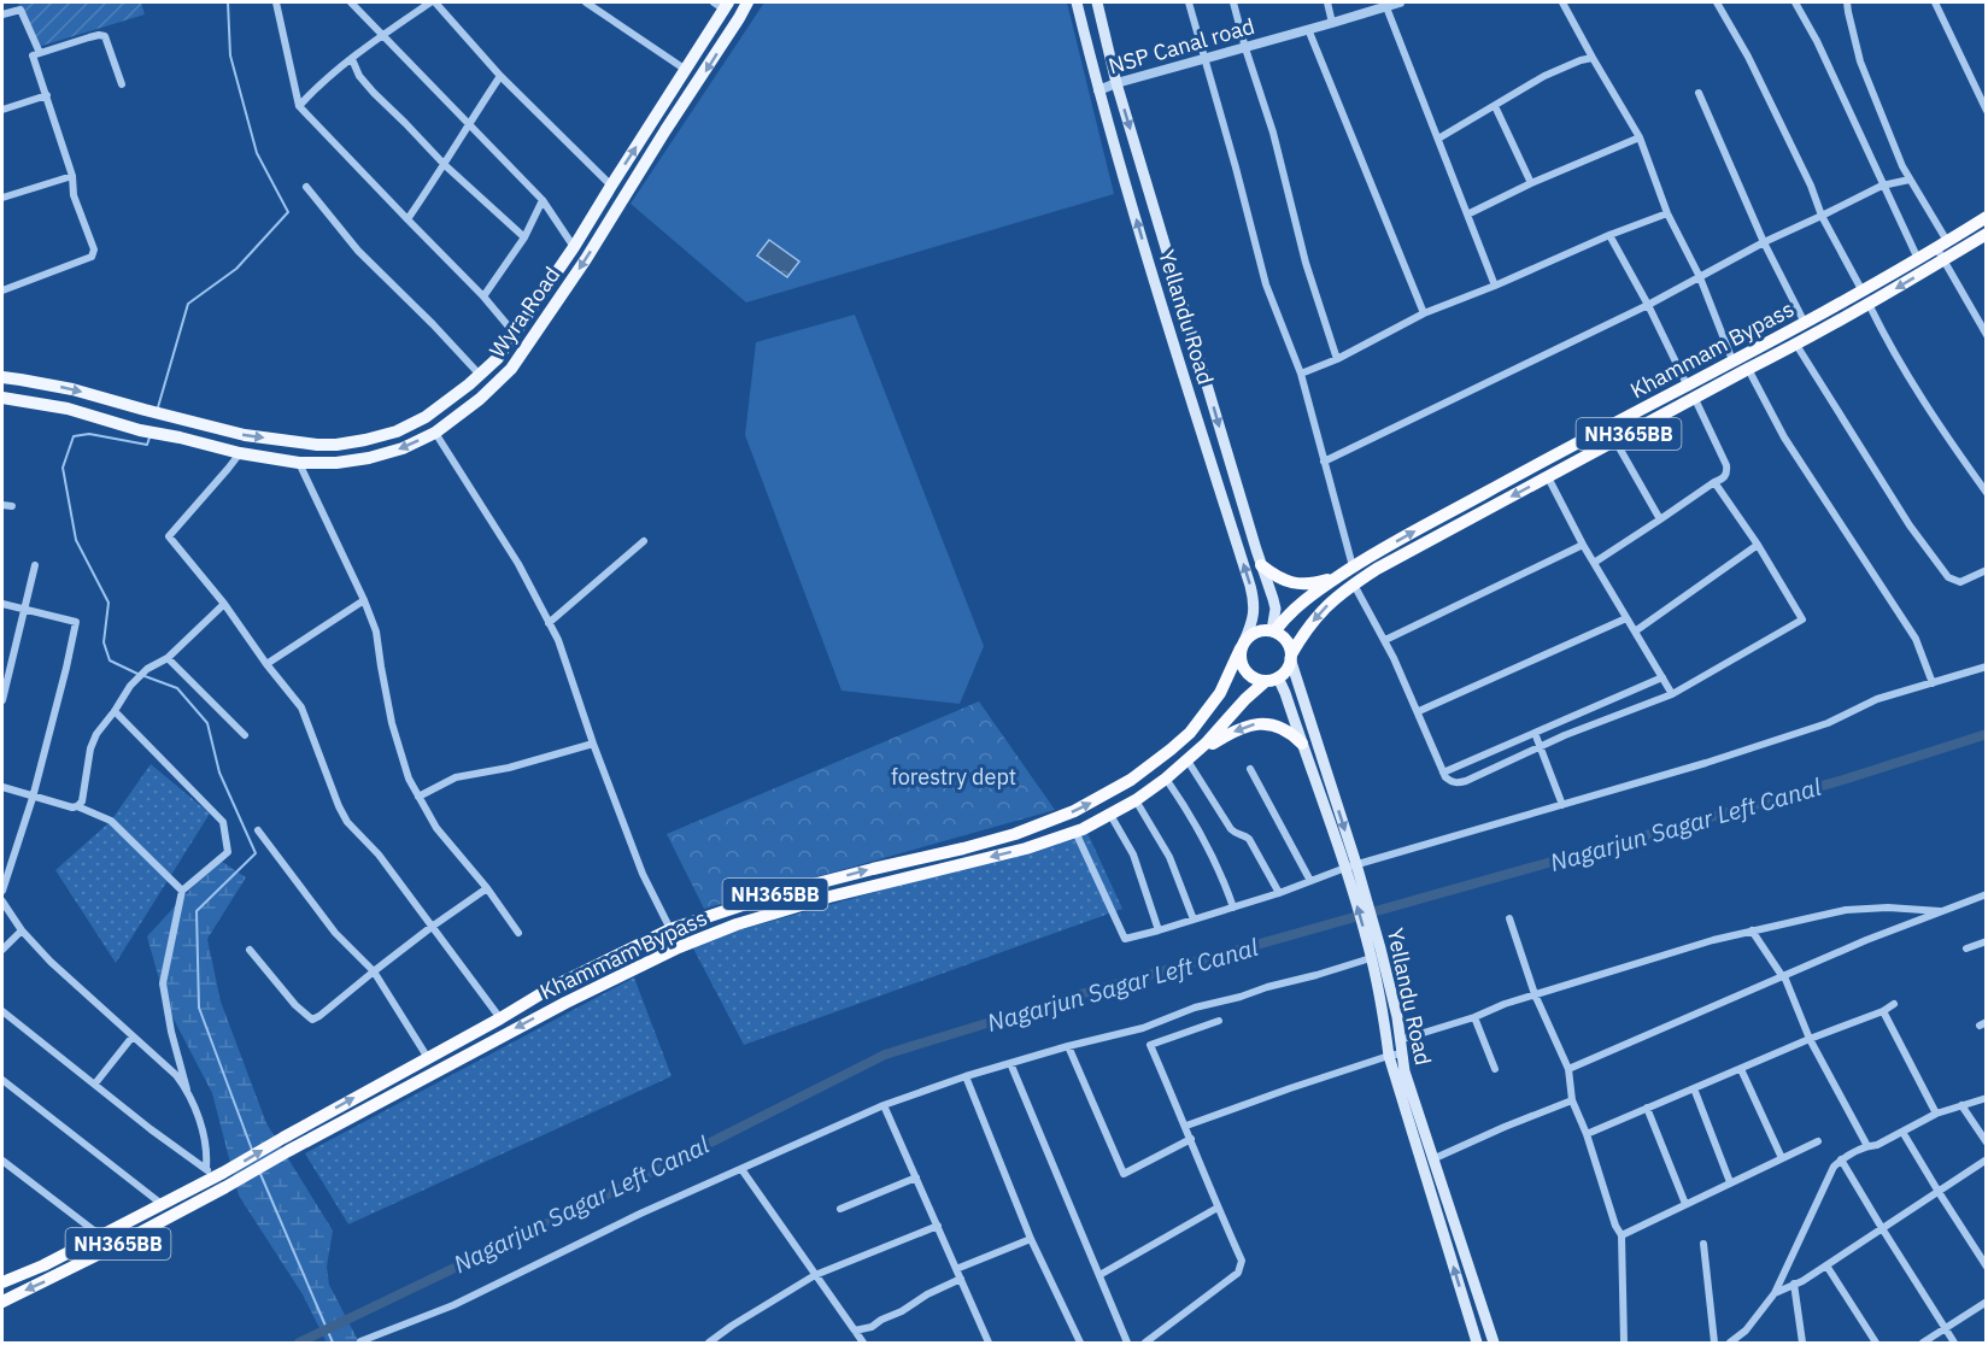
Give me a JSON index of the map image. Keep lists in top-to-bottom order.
{
  "streets": {
    "highway": ["Khammam Bypass", "NH365BB"],
    "main road": ["Wyra Road", "Yellandu Road"],
    "street": ["NSP Canal road"]
  },
  "crossings": [
    ["NSP Canal road", "Yellandu Road"],
    ["Yellandu Road", "Khammam Bypass"],
    ["Yellandu Road", "NH365BB"],
    ["Khammam Bypass", "NH365BB"]
  ],
  "water": ["Nagarjun Sagar Left Canal"],
  "parks": ["forestry dept"]
}
